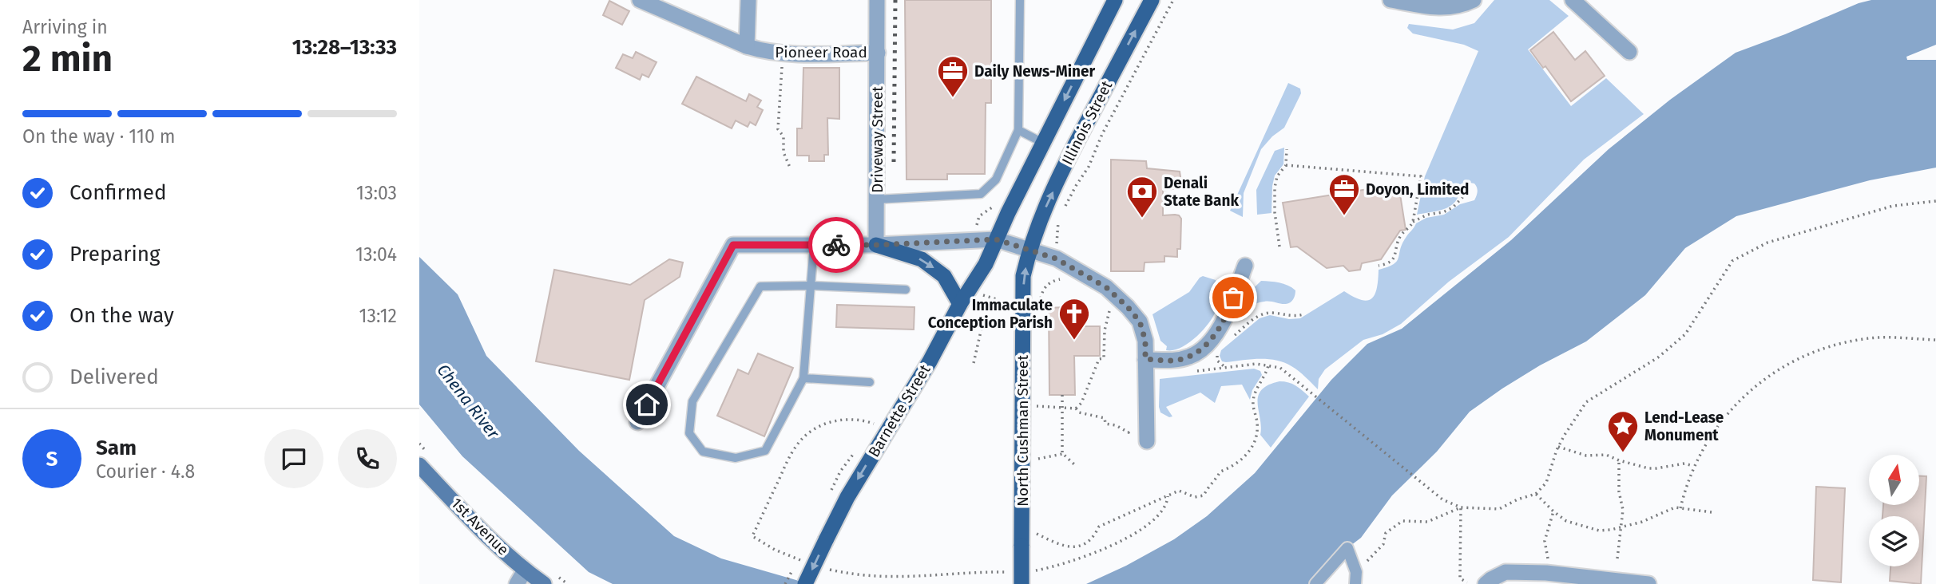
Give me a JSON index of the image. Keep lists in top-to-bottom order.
{
  "streets": {
    "main road": [
      "Illinois Street",
      "Barnette Street",
      "North Cushman Street",
      "1st Avenue"
    ],
    "street": ["Pioneer Road", "Driveway Street"]
  },
  "crossings": [
    ["Pioneer Road", "Driveway Street"],
    ["Illinois Street", "Barnette Street"],
    ["Illinois Street", "North Cushman Street"]
  ],
  "one_way": ["Barnette Street", "North Cushman Street"],
  "water": ["Chena River"],
  "places": {
    "office": ["Daily News-Miner", "Doyon, Limited"],
    "bank": ["Denali State Bank"],
    "church": ["Immaculate Conception Parish"],
    "place": ["Lend-Lease Monument"]
  },
  "north": "top",
  "page": {
    "heading": ["2 min", "Arriving in", "13:28–13:33"],
    "panel": ["Sam", "Courier · 4.8"],
    "bar": "On the way · 110 m",
    "list": [
      ["Confirmed", "13:03"],
      ["Preparing", "13:04"],
      ["On the way", "13:12"],
      "Delivered"
    ],
    "round": "S"
  }
}
